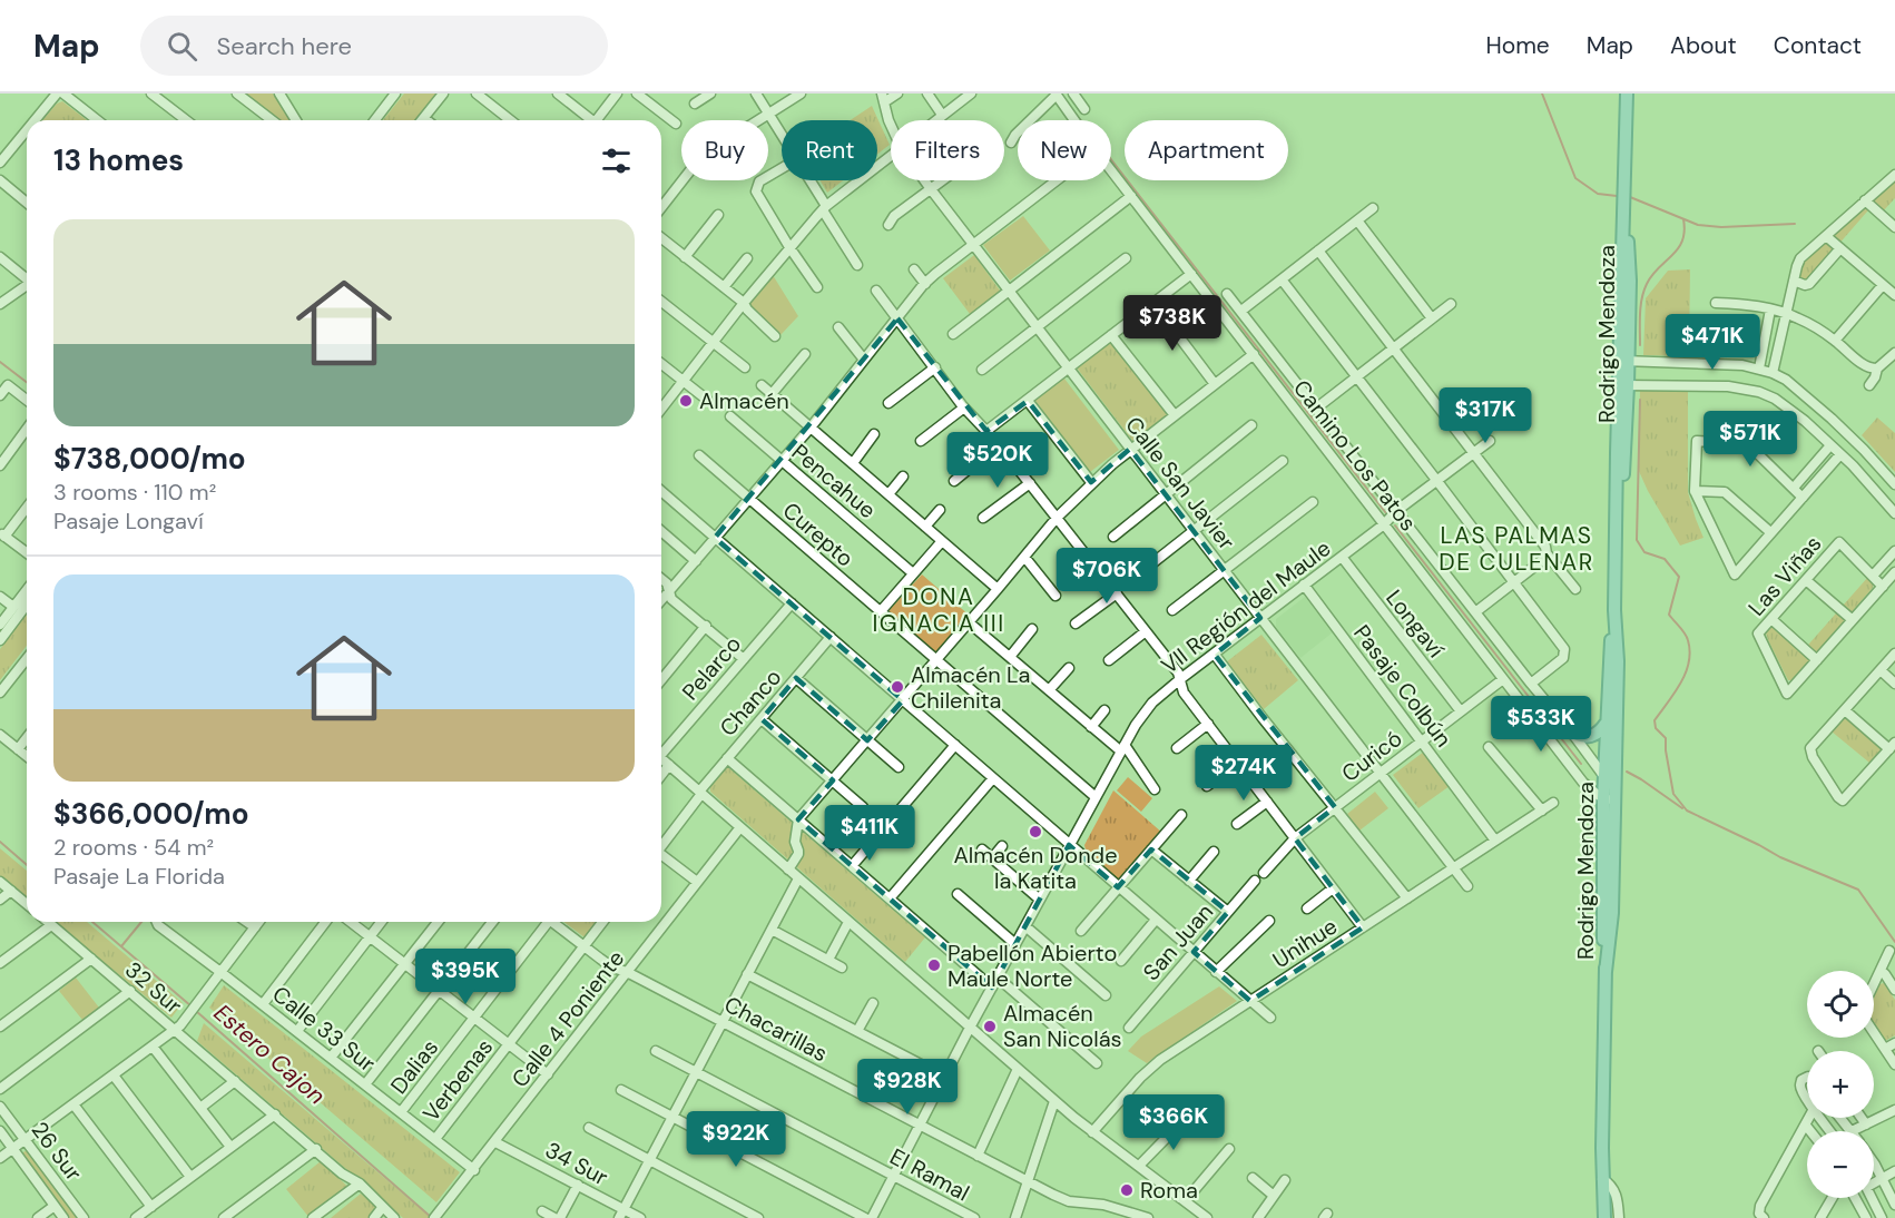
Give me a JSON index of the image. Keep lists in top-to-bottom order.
{
  "streets": {
    "main road": ["Rodrigo Mendoza"],
    "street": [
      "Camino Los Patos",
      "Pencahue",
      "Calle San Javier",
      "Curepto",
      "Las Viñas",
      "VII Región del Maule",
      "Longaví",
      "Pelarco",
      "Pasaje Colbún",
      "Chanco",
      "Curicó",
      "San Juan",
      "Unihue",
      "32 Sur",
      "Calle 4 Poniente",
      "Calle 33 Sur",
      "Chacarillas",
      "Dalias",
      "Verbenas",
      "26 Sur",
      "34 Sur",
      "El Ramal"
    ]
  },
  "crossings": [
    ["Rodrigo Mendoza", "Camino Los Patos"],
    ["Camino Los Patos", "VII Región del Maule"],
    ["Camino Los Patos", "Curicó"],
    ["Calle San Javier", "VII Región del Maule"],
    ["Calle San Javier", "Curicó"],
    ["Calle San Javier", "Unihue"],
    ["Curepto", "VII Región del Maule"],
    ["VII Región del Maule", "Longaví"],
    ["VII Región del Maule", "Pasaje Colbún"],
    ["VII Región del Maule", "Chacarillas"],
    ["VII Región del Maule", "El Ramal"],
    ["Longaví", "Curicó"],
    ["Pasaje Colbún", "Curicó"],
    ["Pasaje Colbún", "Unihue"],
    ["Calle 4 Poniente", "Calle 33 Sur"],
    ["Calle 4 Poniente", "Chacarillas"],
    ["Calle 4 Poniente", "34 Sur"],
    ["Calle 33 Sur", "Dalias"],
    ["Calle 33 Sur", "Verbenas"],
    ["Chacarillas", "Verbenas"]
  ],
  "districts": ["LAS PALMAS DE CULENAR", "DONA IGNACIA III"],
  "water": ["Estero Cajon"],
  "places": [
    "Almacén",
    "Almacén La Chilenita",
    "Almacén Donde la Katita",
    "Pabellón Abierto Maule Norte",
    "Almacén San Nicolás",
    "Roma"
  ],
  "page": {
    "header": "Map",
    "search": "Search here",
    "nav": [
      "Home",
      "Map",
      "About",
      "Contact"
    ],
    "chip": [
      "Buy",
      "Rent",
      "Filters",
      "New",
      "Apartment"
    ],
    "heading": "13 homes",
    "list": [
      {
        "name": "$738,000/mo",
        "note": "3 rooms · 110 m² · Pasaje Longaví"
      },
      {
        "name": "$366,000/mo",
        "note": "2 rooms · 54 m² · Pasaje La Florida"
      }
    ],
    "price": [
      "$738K",
      "$471K",
      "$317K",
      "$571K",
      "$520K",
      "$706K",
      "$533K",
      "$274K",
      "$411K",
      "$395K",
      "$928K",
      "$366K",
      "$922K"
    ],
    "map_buttons": ["+", "−"]
  }
}
